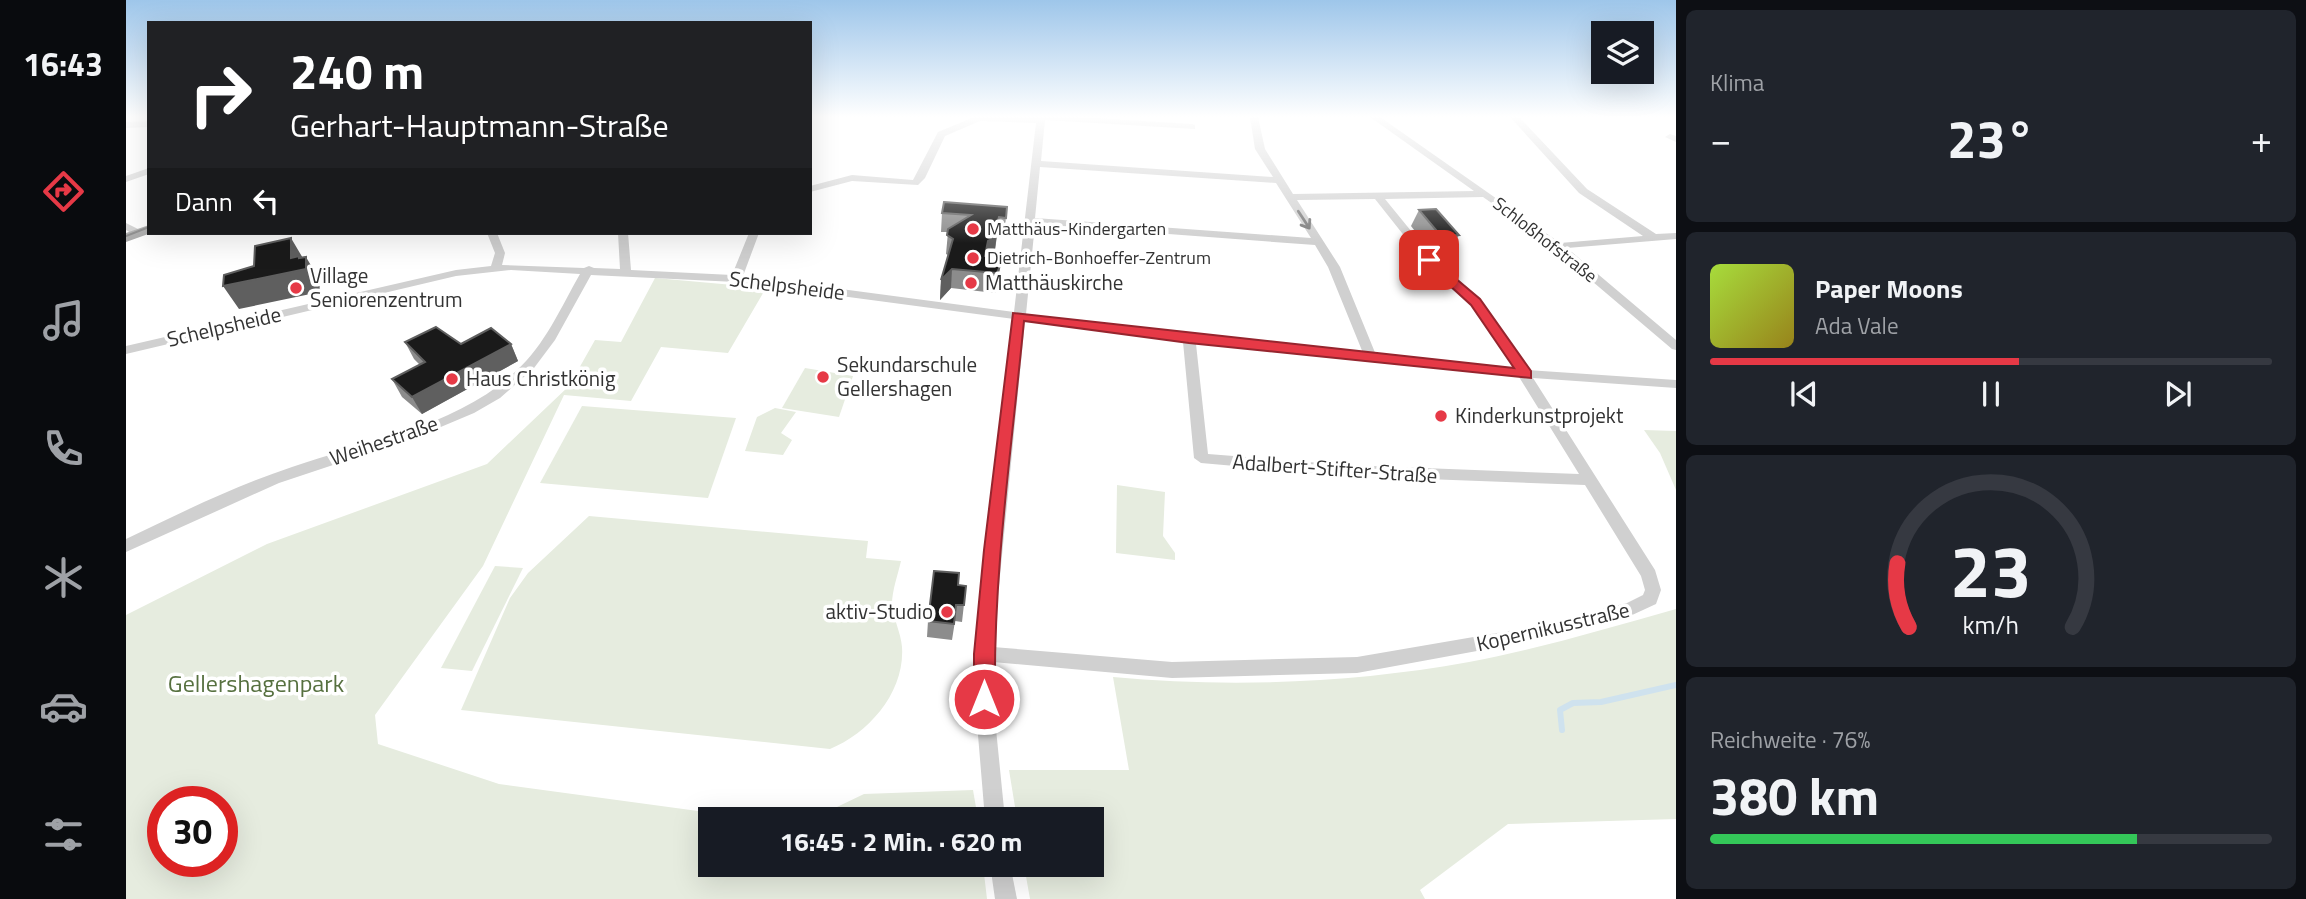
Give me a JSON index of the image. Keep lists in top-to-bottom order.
{
  "streets": {
    "street": [
      "Schloßhofstraße",
      "Schelpsheide",
      "Weihestraße",
      "Adalbert-Stifter-Straße",
      "Kopernikusstraße"
    ]
  },
  "crossings": [
    ["Schelpsheide", "Weihestraße"],
    ["Schelpsheide", "Adalbert-Stifter-Straße"],
    ["Schelpsheide", "Kopernikusstraße"],
    ["Adalbert-Stifter-Straße", "Kopernikusstraße"]
  ],
  "parks": ["Gellershagenpark"],
  "places": [
    "Matthäus-Kindergarten",
    "Dietrich-Bonhoeffer-Zentrum",
    "Matthäuskirche",
    "Village Seniorenzentrum",
    "Sekundarschule Gellershagen",
    "Haus Christkönig",
    "Kinderkunstprojekt",
    "aktiv-Studio"
  ],
  "page": {
    "tabs": "16:43",
    "tile": [
      "Klima",
      ["Reichweite · 76%", "380 km"]
    ],
    "turn": ["240 m", "Gerhart-Hauptmann-Straße"],
    "heat": ["−", "23°", "+"],
    "then": "Dann",
    "song": ["Paper Moons", "Ada Vale"],
    "limit": "30",
    "trip": "16:45 · 2 Min. · 620 m",
    "gauge": ["23", "km/h"]
  }
}
